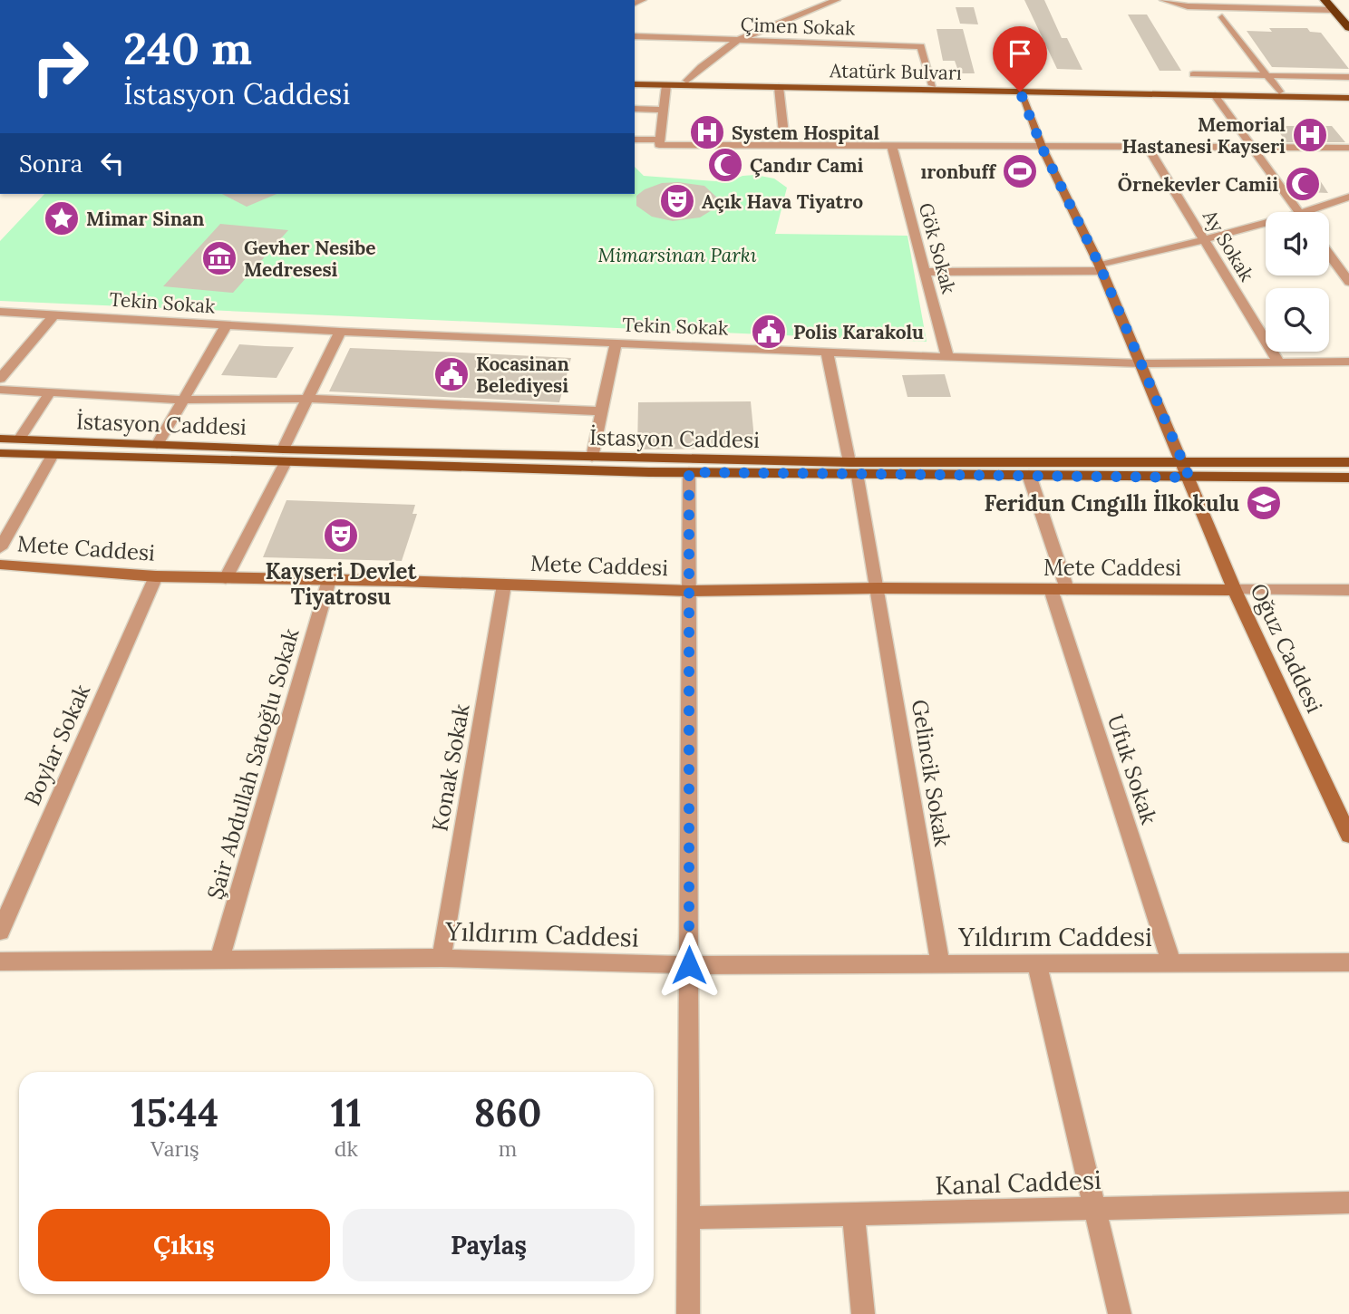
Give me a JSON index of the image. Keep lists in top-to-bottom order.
{
  "streets": {
    "main road": ["Atatürk Bulvarı", "İstasyon Caddesi"],
    "street": [
      "Çimen Sokak",
      "Ay Sokak",
      "Gök Sokak",
      "Tekin Sokak",
      "Mete Caddesi",
      "Oğuz Caddesi",
      "Boylar Sokak",
      "Şair Abdullah Satoğlu Sokak",
      "Konak Sokak",
      "Ufuk Sokak",
      "Gelincik Sokak",
      "Yıldırım Caddesi",
      "Kanal Caddesi"
    ]
  },
  "crossings": [
    ["Çimen Sokak", "Atatürk Bulvarı"],
    ["Atatürk Bulvarı", "Oğuz Caddesi"],
    ["Ay Sokak", "Tekin Sokak"],
    ["Gök Sokak", "Tekin Sokak"],
    ["Tekin Sokak", "Oğuz Caddesi"],
    ["İstasyon Caddesi", "Oğuz Caddesi"],
    ["İstasyon Caddesi", "Ufuk Sokak"],
    ["İstasyon Caddesi", "Gelincik Sokak"],
    ["Mete Caddesi", "Oğuz Caddesi"],
    ["Mete Caddesi", "Boylar Sokak"],
    ["Mete Caddesi", "Şair Abdullah Satoğlu Sokak"],
    ["Mete Caddesi", "Konak Sokak"],
    ["Mete Caddesi", "Ufuk Sokak"],
    ["Mete Caddesi", "Gelincik Sokak"],
    ["Şair Abdullah Satoğlu Sokak", "Yıldırım Caddesi"],
    ["Konak Sokak", "Yıldırım Caddesi"],
    ["Ufuk Sokak", "Yıldırım Caddesi"],
    ["Gelincik Sokak", "Yıldırım Caddesi"]
  ],
  "parks": ["Mimarsinan Parkı"],
  "places": {
    "hospital": ["System Hospital", "Memorial Hastanesi Kayseri"],
    "mosque": ["Çandır Cami", "Örnekevler Camii"],
    "sports": ["ıronbuff"],
    "theatre": ["Açık Hava Tiyatro", "Kayseri Devlet Tiyatrosu"],
    "place": ["Mimar Sinan"],
    "museum": ["Gevher Nesibe Medresesi"],
    "public building": ["Polis Karakolu", "Kocasinan Belediyesi"],
    "school or university": ["Feridun Cıngıllı İlkokulu"]
  },
  "page": {
    "turn": ["240 m", "İstasyon Caddesi"],
    "then": "Sonra",
    "eta": [
      "15:44",
      "Varış",
      "11",
      "dk",
      "860",
      "m"
    ],
    "buttons": ["Çıkış", "Paylaş"]
  }
}
